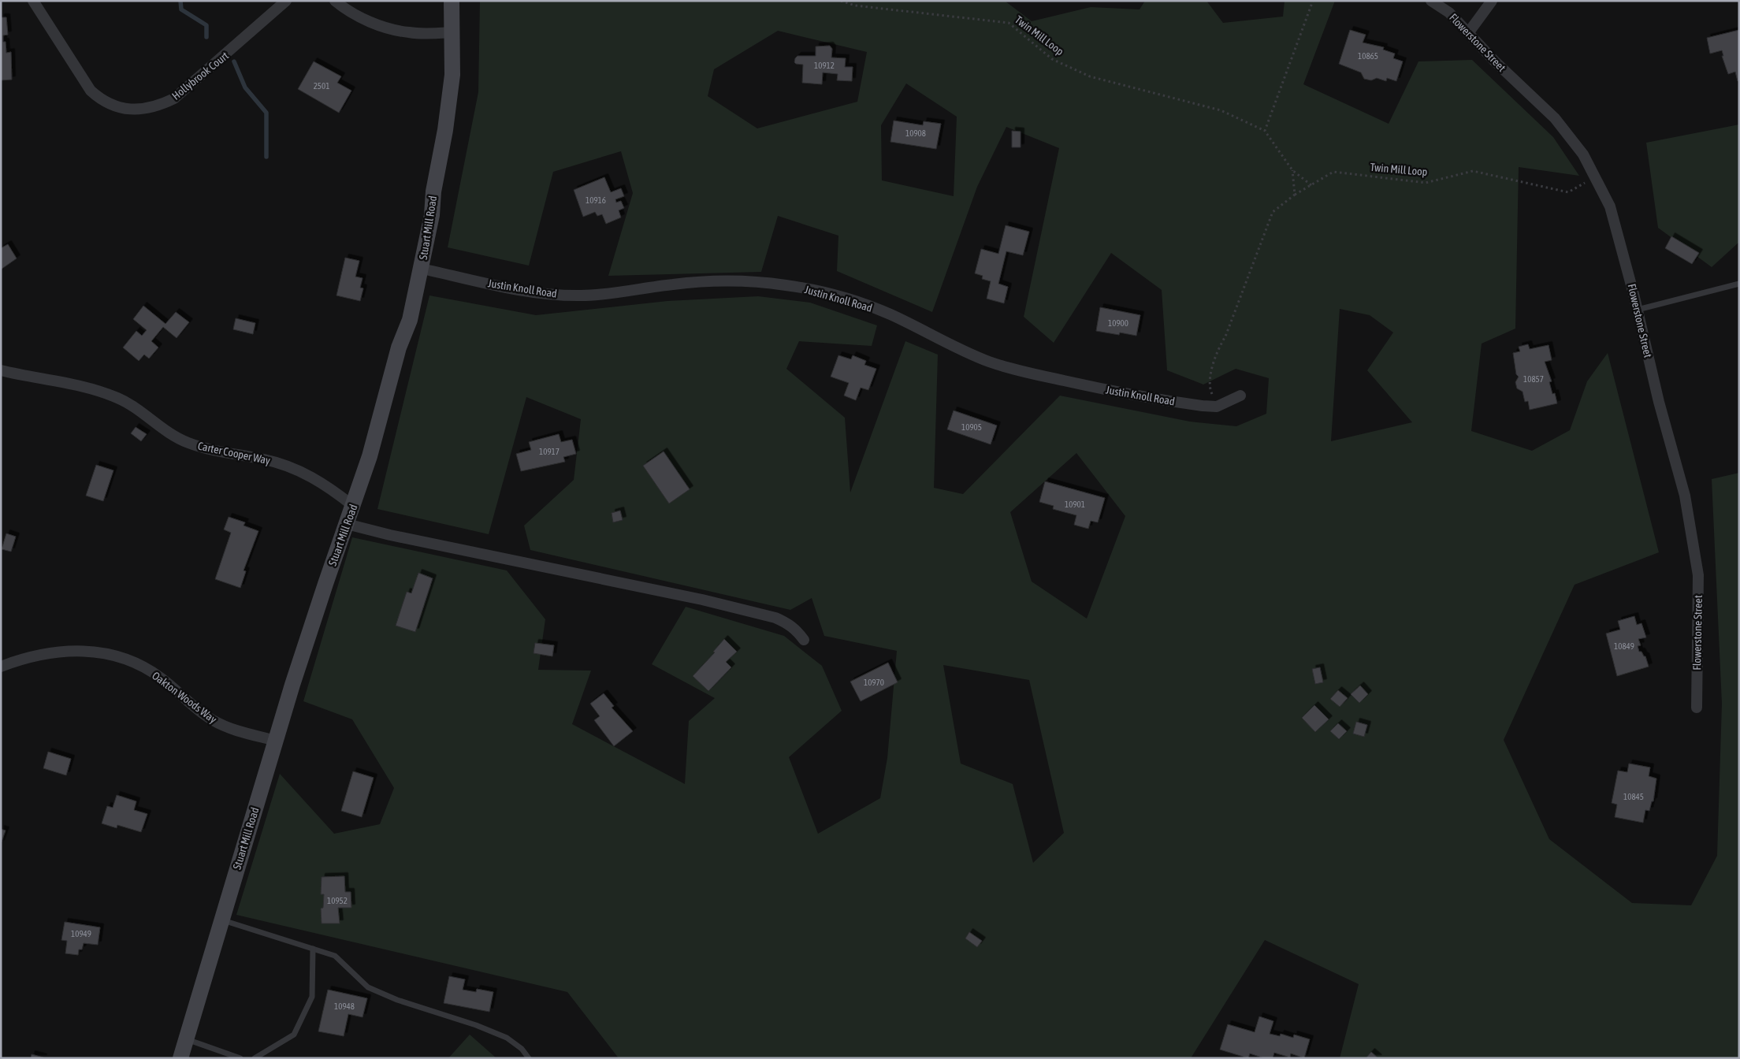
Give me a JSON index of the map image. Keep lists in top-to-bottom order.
{
  "streets": {
    "main road": ["Stuart Mill Road"],
    "street": [
      "Flowerstone Street",
      "Hollybrook Court",
      "Justin Knoll Road",
      "Carter Cooper Way",
      "Oakton Woods Way"
    ],
    "path": ["Twin Mill Loop"]
  },
  "crossings": [
    ["Twin Mill Loop", "Flowerstone Street"],
    ["Twin Mill Loop", "Justin Knoll Road"],
    ["Stuart Mill Road", "Justin Knoll Road"],
    ["Stuart Mill Road", "Carter Cooper Way"],
    ["Stuart Mill Road", "Oakton Woods Way"]
  ],
  "house_numbers": [
    "10865",
    "10912",
    "2501",
    "10908",
    "10916",
    "10900",
    "10857",
    "10905",
    "10917",
    "10901",
    "10849",
    "10970",
    "10845",
    "10952",
    "10949",
    "10948"
  ]
}
